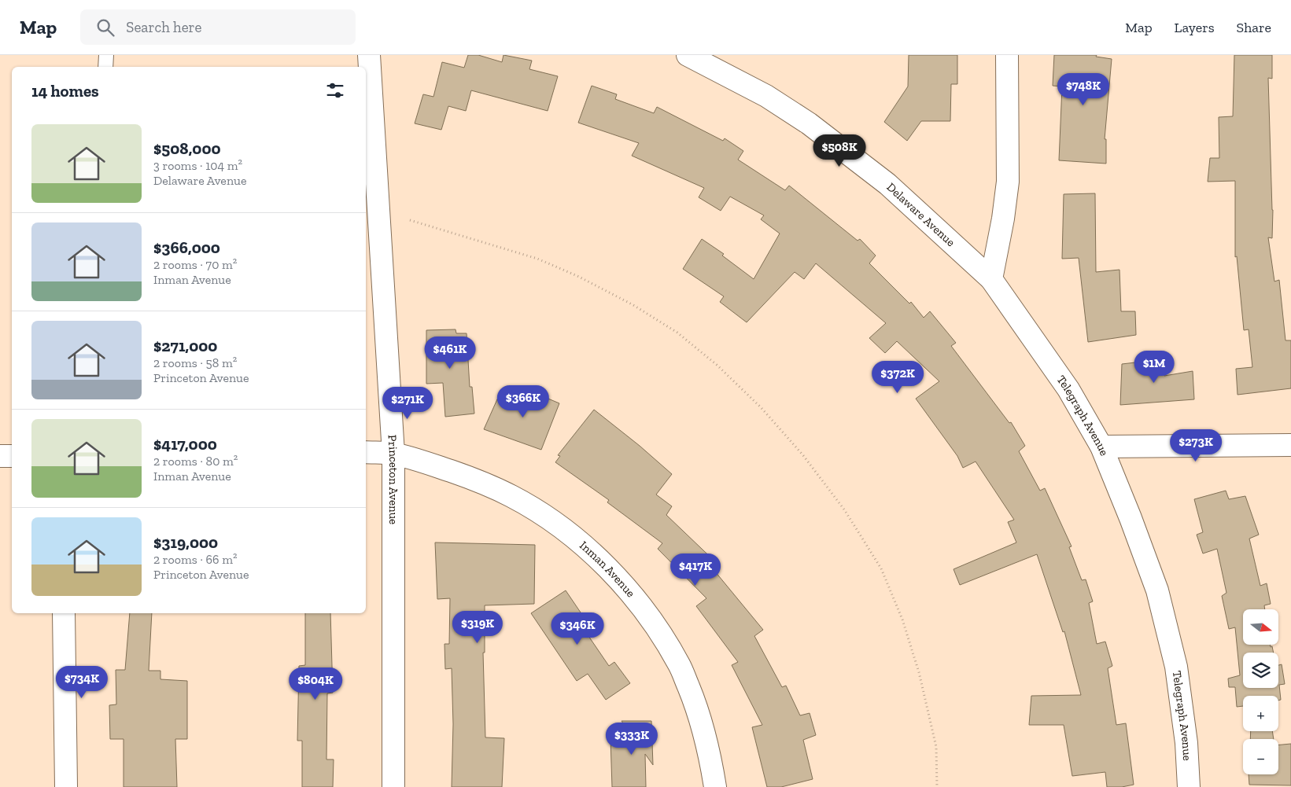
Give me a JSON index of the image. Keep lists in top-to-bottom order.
{
  "streets": {
    "street": [
      "Delaware Avenue",
      "Telegraph Avenue",
      "Princeton Avenue",
      "Inman Avenue"
    ]
  },
  "crossings": [
    ["Delaware Avenue", "Telegraph Avenue"],
    ["Princeton Avenue", "Inman Avenue"]
  ],
  "north": "right",
  "page": {
    "header": "Map",
    "search": "Search here",
    "nav": ["Map", "Layers", "Share"],
    "heading": "14 homes",
    "price": [
      "$748K",
      "$508K",
      "$461K",
      "$1M",
      "$372K",
      "$366K",
      "$271K",
      "$273K",
      "$417K",
      "$319K",
      "$346K",
      "$734K",
      "$804K",
      "$333K"
    ],
    "list": [
      {
        "name": "$508,000",
        "note": "3 rooms · 104 m² · Delaware Avenue"
      },
      {
        "name": "$366,000",
        "note": "2 rooms · 70 m² · Inman Avenue"
      },
      {
        "name": "$271,000",
        "note": "2 rooms · 58 m² · Princeton Avenue"
      },
      {
        "name": "$417,000",
        "note": "2 rooms · 80 m² · Inman Avenue"
      },
      {
        "name": "$319,000",
        "note": "2 rooms · 66 m² · Princeton Avenue"
      }
    ],
    "map_buttons": ["+", "−"]
  }
}
